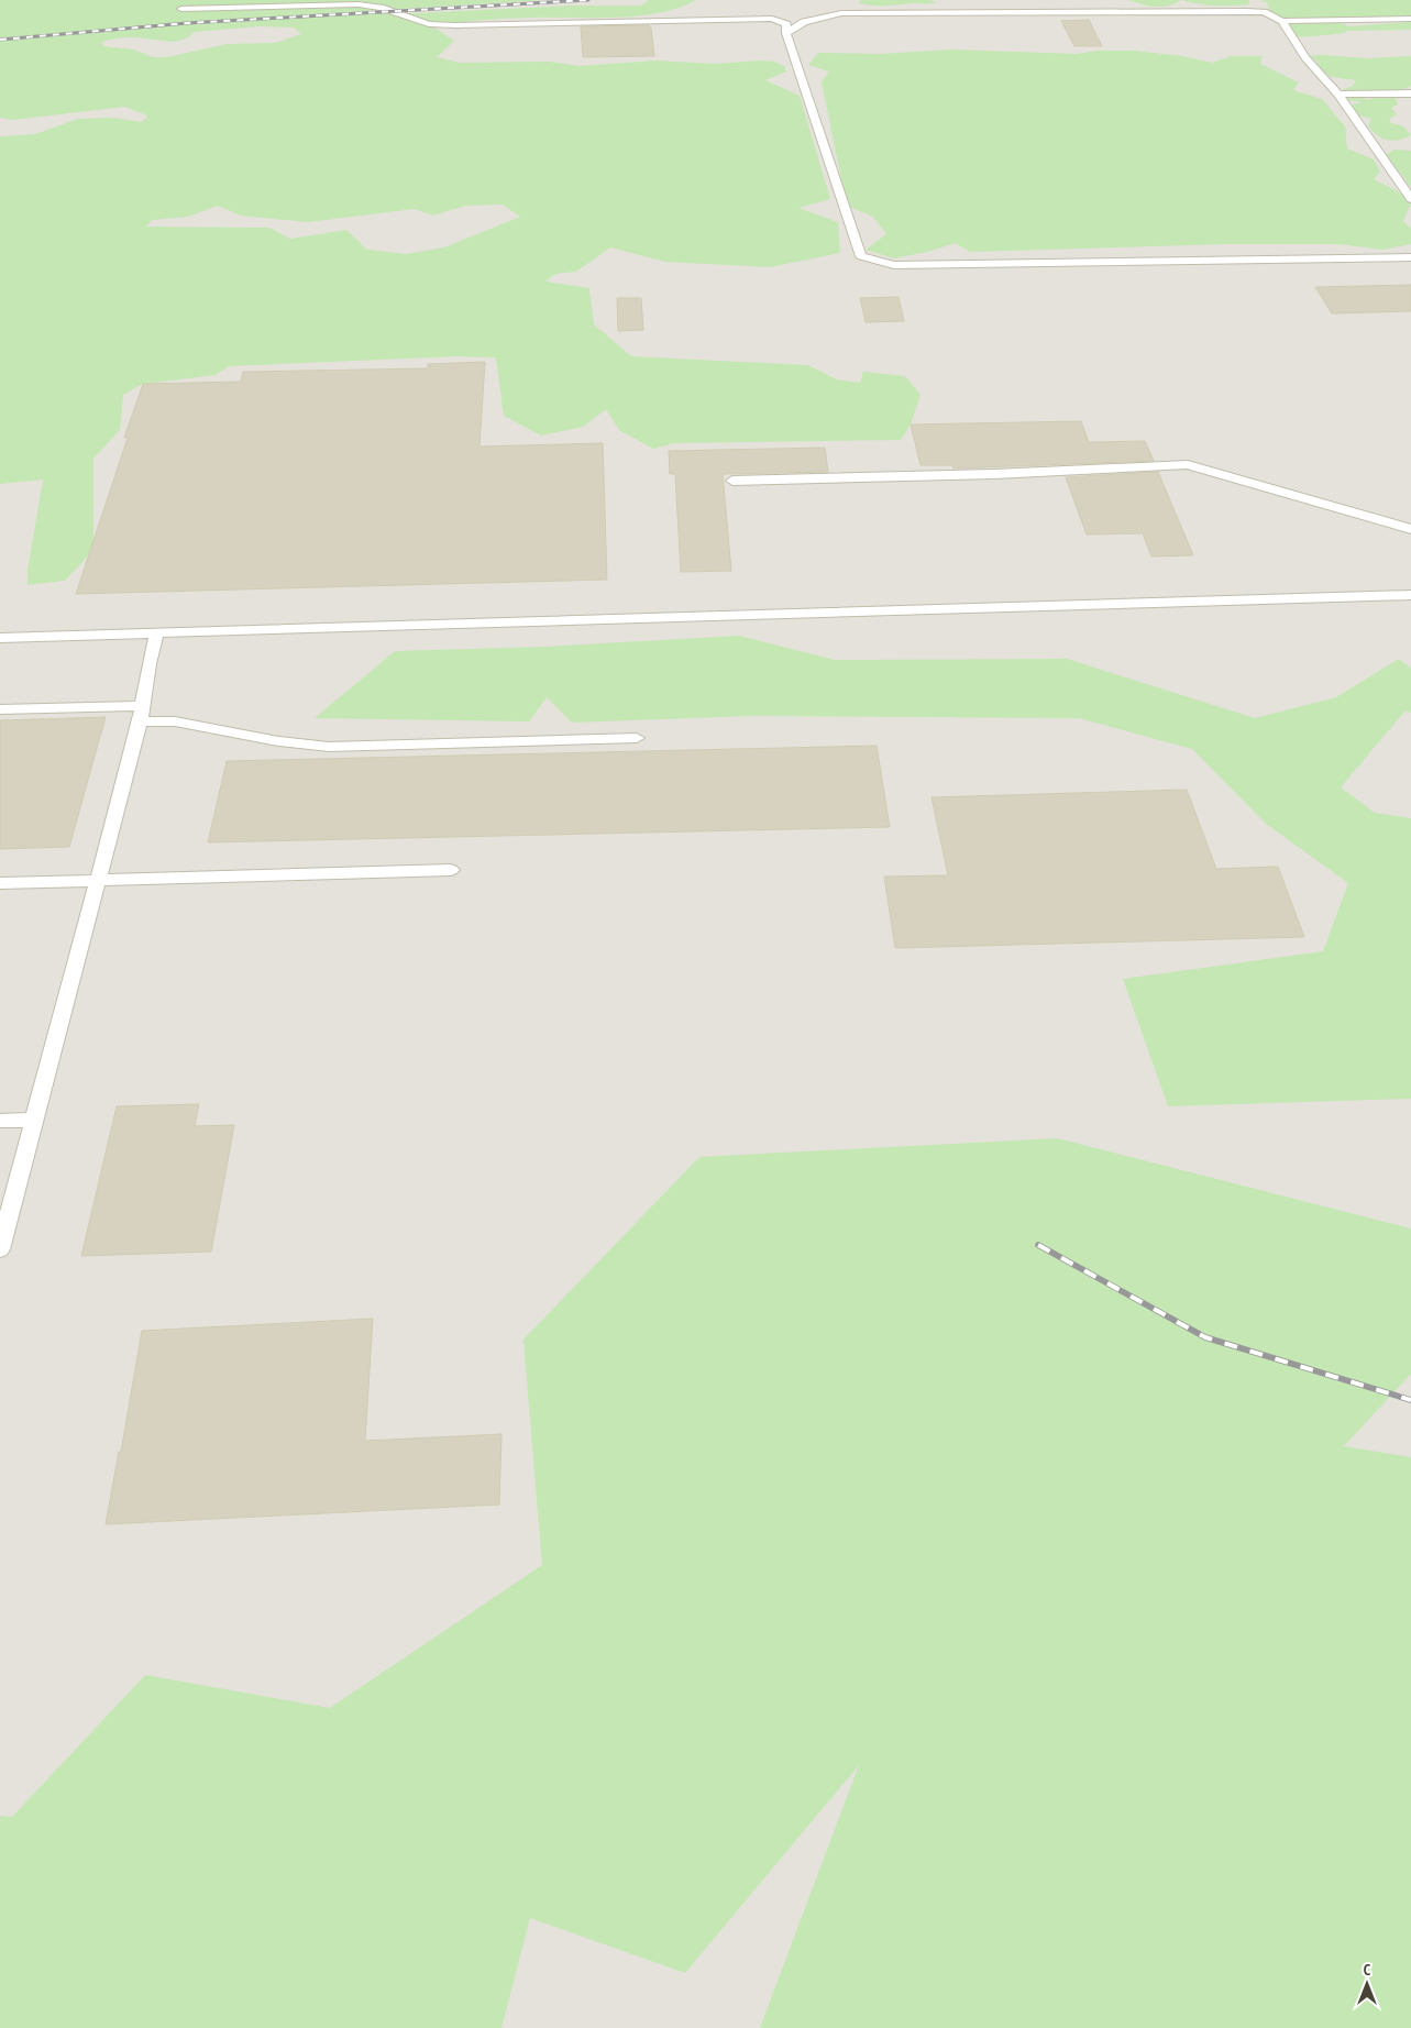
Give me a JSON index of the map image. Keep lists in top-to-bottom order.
{
  "north": "top"
}
